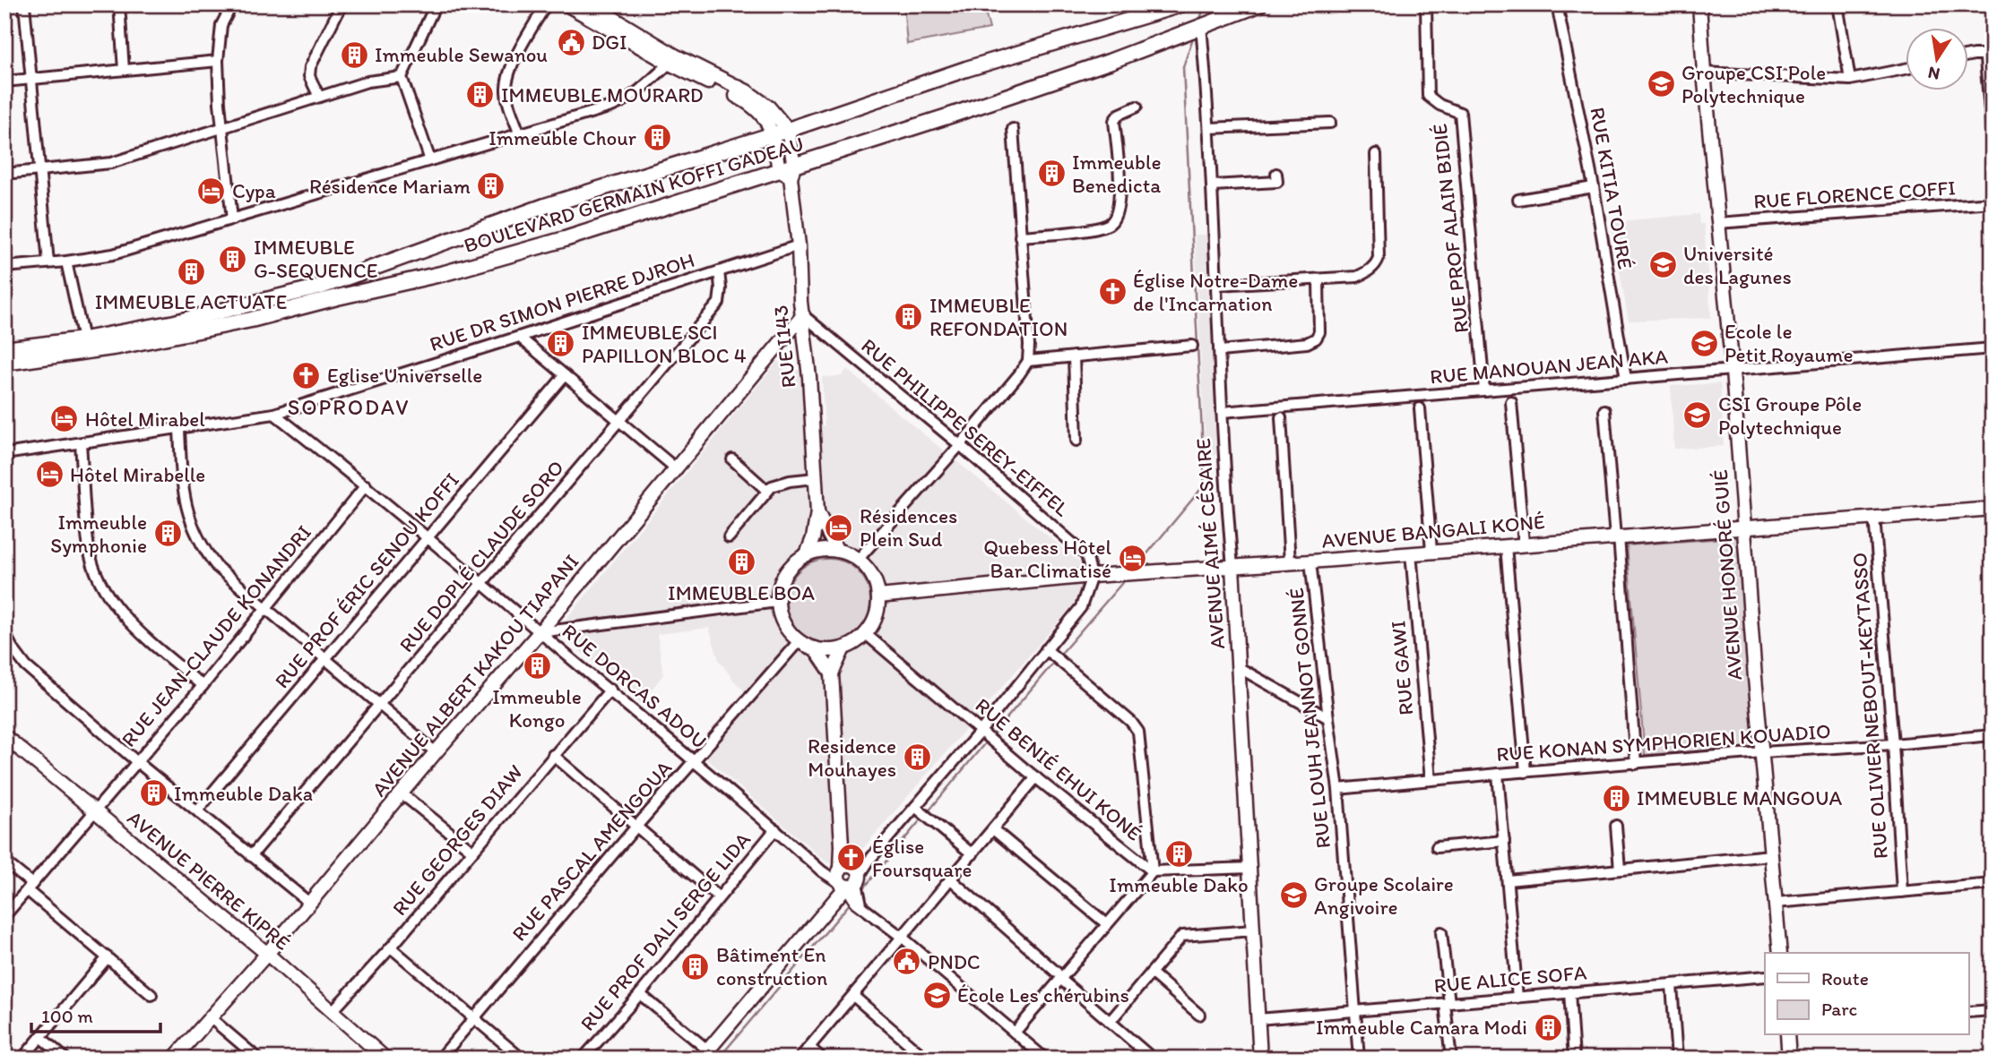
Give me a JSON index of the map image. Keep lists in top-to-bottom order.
{
  "streets": {
    "main road": ["BOULEVARD GERMAIN KOFFI GADEAU"],
    "street": [
      "RUE KITIA TOURÉ",
      "RUE FLORENCE COFFI",
      "RUE PROF ALAIN BIDIÉ",
      "RUE DR SIMON PIERRE DJROH",
      "RUE I143",
      "RUE MANOUAN JEAN AKA",
      "RUE PHILIPPE SEREY-EIFFEL",
      "AVENUE BANGALI KONÉ",
      "AVENUE AIMÉ CÉSAIRE",
      "RUE DOPLÉ CLAUDE SORO",
      "AVENUE HONORÉ GUIÉ",
      "RUE PROF ÉRIC SENOU KOFFI",
      "RUE JEAN-CLAUDE KONANDRI",
      "RUE GAWI",
      "AVENUE ALBERT KAKOU TIAPANI",
      "RUE DORCAS ADOU",
      "RUE OLIVIER NEBOUT-KEYTASSO",
      "RUE LOUH JEANNOT GONNÉ",
      "RUE KONAN SYMPHORIEN KOUADIO",
      "RUE BENIÉ EHUI KONÉ",
      "RUE GEORGES DIAW",
      "RUE PASCAL AMENGOUA",
      "AVENUE PIERRE KIPRÉ",
      "RUE PROF DALI SERGE LIDA",
      "RUE ALICE SOFA"
    ]
  },
  "crossings": [
    ["RUE KITIA TOURÉ", "RUE MANOUAN JEAN AKA"],
    ["BOULEVARD GERMAIN KOFFI GADEAU", "RUE I143"],
    ["BOULEVARD GERMAIN KOFFI GADEAU", "AVENUE AIMÉ CÉSAIRE"],
    ["RUE FLORENCE COFFI", "AVENUE HONORÉ GUIÉ"],
    ["RUE PROF ALAIN BIDIÉ", "RUE MANOUAN JEAN AKA"],
    ["RUE DR SIMON PIERRE DJROH", "RUE I143"],
    ["RUE DR SIMON PIERRE DJROH", "RUE DOPLÉ CLAUDE SORO"],
    ["RUE DR SIMON PIERRE DJROH", "RUE DORCAS ADOU"],
    ["RUE I143", "RUE PHILIPPE SEREY-EIFFEL"],
    ["RUE I143", "AVENUE BANGALI KONÉ"],
    ["RUE I143", "AVENUE ALBERT KAKOU TIAPANI"],
    ["RUE I143", "RUE BENIÉ EHUI KONÉ"],
    ["RUE I143", "RUE PASCAL AMENGOUA"],
    ["RUE MANOUAN JEAN AKA", "AVENUE AIMÉ CÉSAIRE"],
    ["RUE MANOUAN JEAN AKA", "AVENUE HONORÉ GUIÉ"],
    ["RUE PHILIPPE SEREY-EIFFEL", "AVENUE BANGALI KONÉ"],
    ["RUE PHILIPPE SEREY-EIFFEL", "AVENUE ALBERT KAKOU TIAPANI"],
    ["AVENUE BANGALI KONÉ", "AVENUE AIMÉ CÉSAIRE"],
    ["AVENUE BANGALI KONÉ", "AVENUE HONORÉ GUIÉ"],
    ["AVENUE BANGALI KONÉ", "RUE GAWI"],
    ["AVENUE BANGALI KONÉ", "RUE OLIVIER NEBOUT-KEYTASSO"],
    ["AVENUE BANGALI KONÉ", "RUE LOUH JEANNOT GONNÉ"],
    ["AVENUE BANGALI KONÉ", "RUE BENIÉ EHUI KONÉ"],
    ["AVENUE BANGALI KONÉ", "RUE PASCAL AMENGOUA"],
    ["AVENUE AIMÉ CÉSAIRE", "RUE ALICE SOFA"],
    ["RUE DOPLÉ CLAUDE SORO", "RUE DORCAS ADOU"],
    ["AVENUE HONORÉ GUIÉ", "RUE KONAN SYMPHORIEN KOUADIO"],
    ["RUE PROF ÉRIC SENOU KOFFI", "RUE DORCAS ADOU"],
    ["RUE JEAN-CLAUDE KONANDRI", "RUE DORCAS ADOU"],
    ["RUE JEAN-CLAUDE KONANDRI", "AVENUE PIERRE KIPRÉ"],
    ["RUE GAWI", "RUE KONAN SYMPHORIEN KOUADIO"],
    ["AVENUE ALBERT KAKOU TIAPANI", "RUE DORCAS ADOU"],
    ["AVENUE ALBERT KAKOU TIAPANI", "AVENUE PIERRE KIPRÉ"],
    ["RUE DORCAS ADOU", "RUE GEORGES DIAW"],
    ["RUE DORCAS ADOU", "RUE PASCAL AMENGOUA"],
    ["RUE DORCAS ADOU", "RUE PROF DALI SERGE LIDA"],
    ["RUE OLIVIER NEBOUT-KEYTASSO", "RUE KONAN SYMPHORIEN KOUADIO"],
    ["RUE LOUH JEANNOT GONNÉ", "RUE KONAN SYMPHORIEN KOUADIO"],
    ["RUE LOUH JEANNOT GONNÉ", "RUE ALICE SOFA"],
    ["RUE BENIÉ EHUI KONÉ", "RUE PASCAL AMENGOUA"],
    ["RUE GEORGES DIAW", "AVENUE PIERRE KIPRÉ"]
  ],
  "districts": ["SOPRODAV"],
  "places": {
    "public building": ["DGI", "PNDC"],
    "building": [
      "Immeuble Sewanou",
      "IMMEUBLE MOURARD",
      "Immeuble Chour",
      "Immeuble Benedicta",
      "Résidence Mariam",
      "IMMEUBLE G-SEQUENCE",
      "IMMEUBLE ACTUATE",
      "IMMEUBLE REFONDATION",
      "IMMEUBLE SCI PAPILLON BLOC 4",
      "Immeuble Symphonie",
      "IMMEUBLE BOA",
      "Immeuble Kongo",
      "Residence Mouhayes",
      "Immeuble Daka",
      "IMMEUBLE MANGOUA",
      "Immeuble Dako",
      "Bâtiment En construction",
      "Immeuble Camara Modi"
    ],
    "school or university": [
      "Groupe CSI Pole Polytechnique",
      "Université des Lagunes",
      "Ecole le Petit Royaume",
      "CSI Groupe Pôle Polytechnique",
      "Groupe Scolaire Angivoire",
      "École Les chérubins"
    ],
    "hotel": [
      "Cypa",
      "Hôtel Mirabel",
      "Hôtel Mirabelle",
      "Résidences Plein Sud",
      "Quebess Hôtel Bar Climatisé"
    ],
    "church": ["Église Notre-Dame de l'Incarnation", "Eglise Universelle", "Église Foursquare"]
  },
  "legend": ["Route", "Parc"],
  "scale_bar": "100 m",
  "north": "bottom"
}
